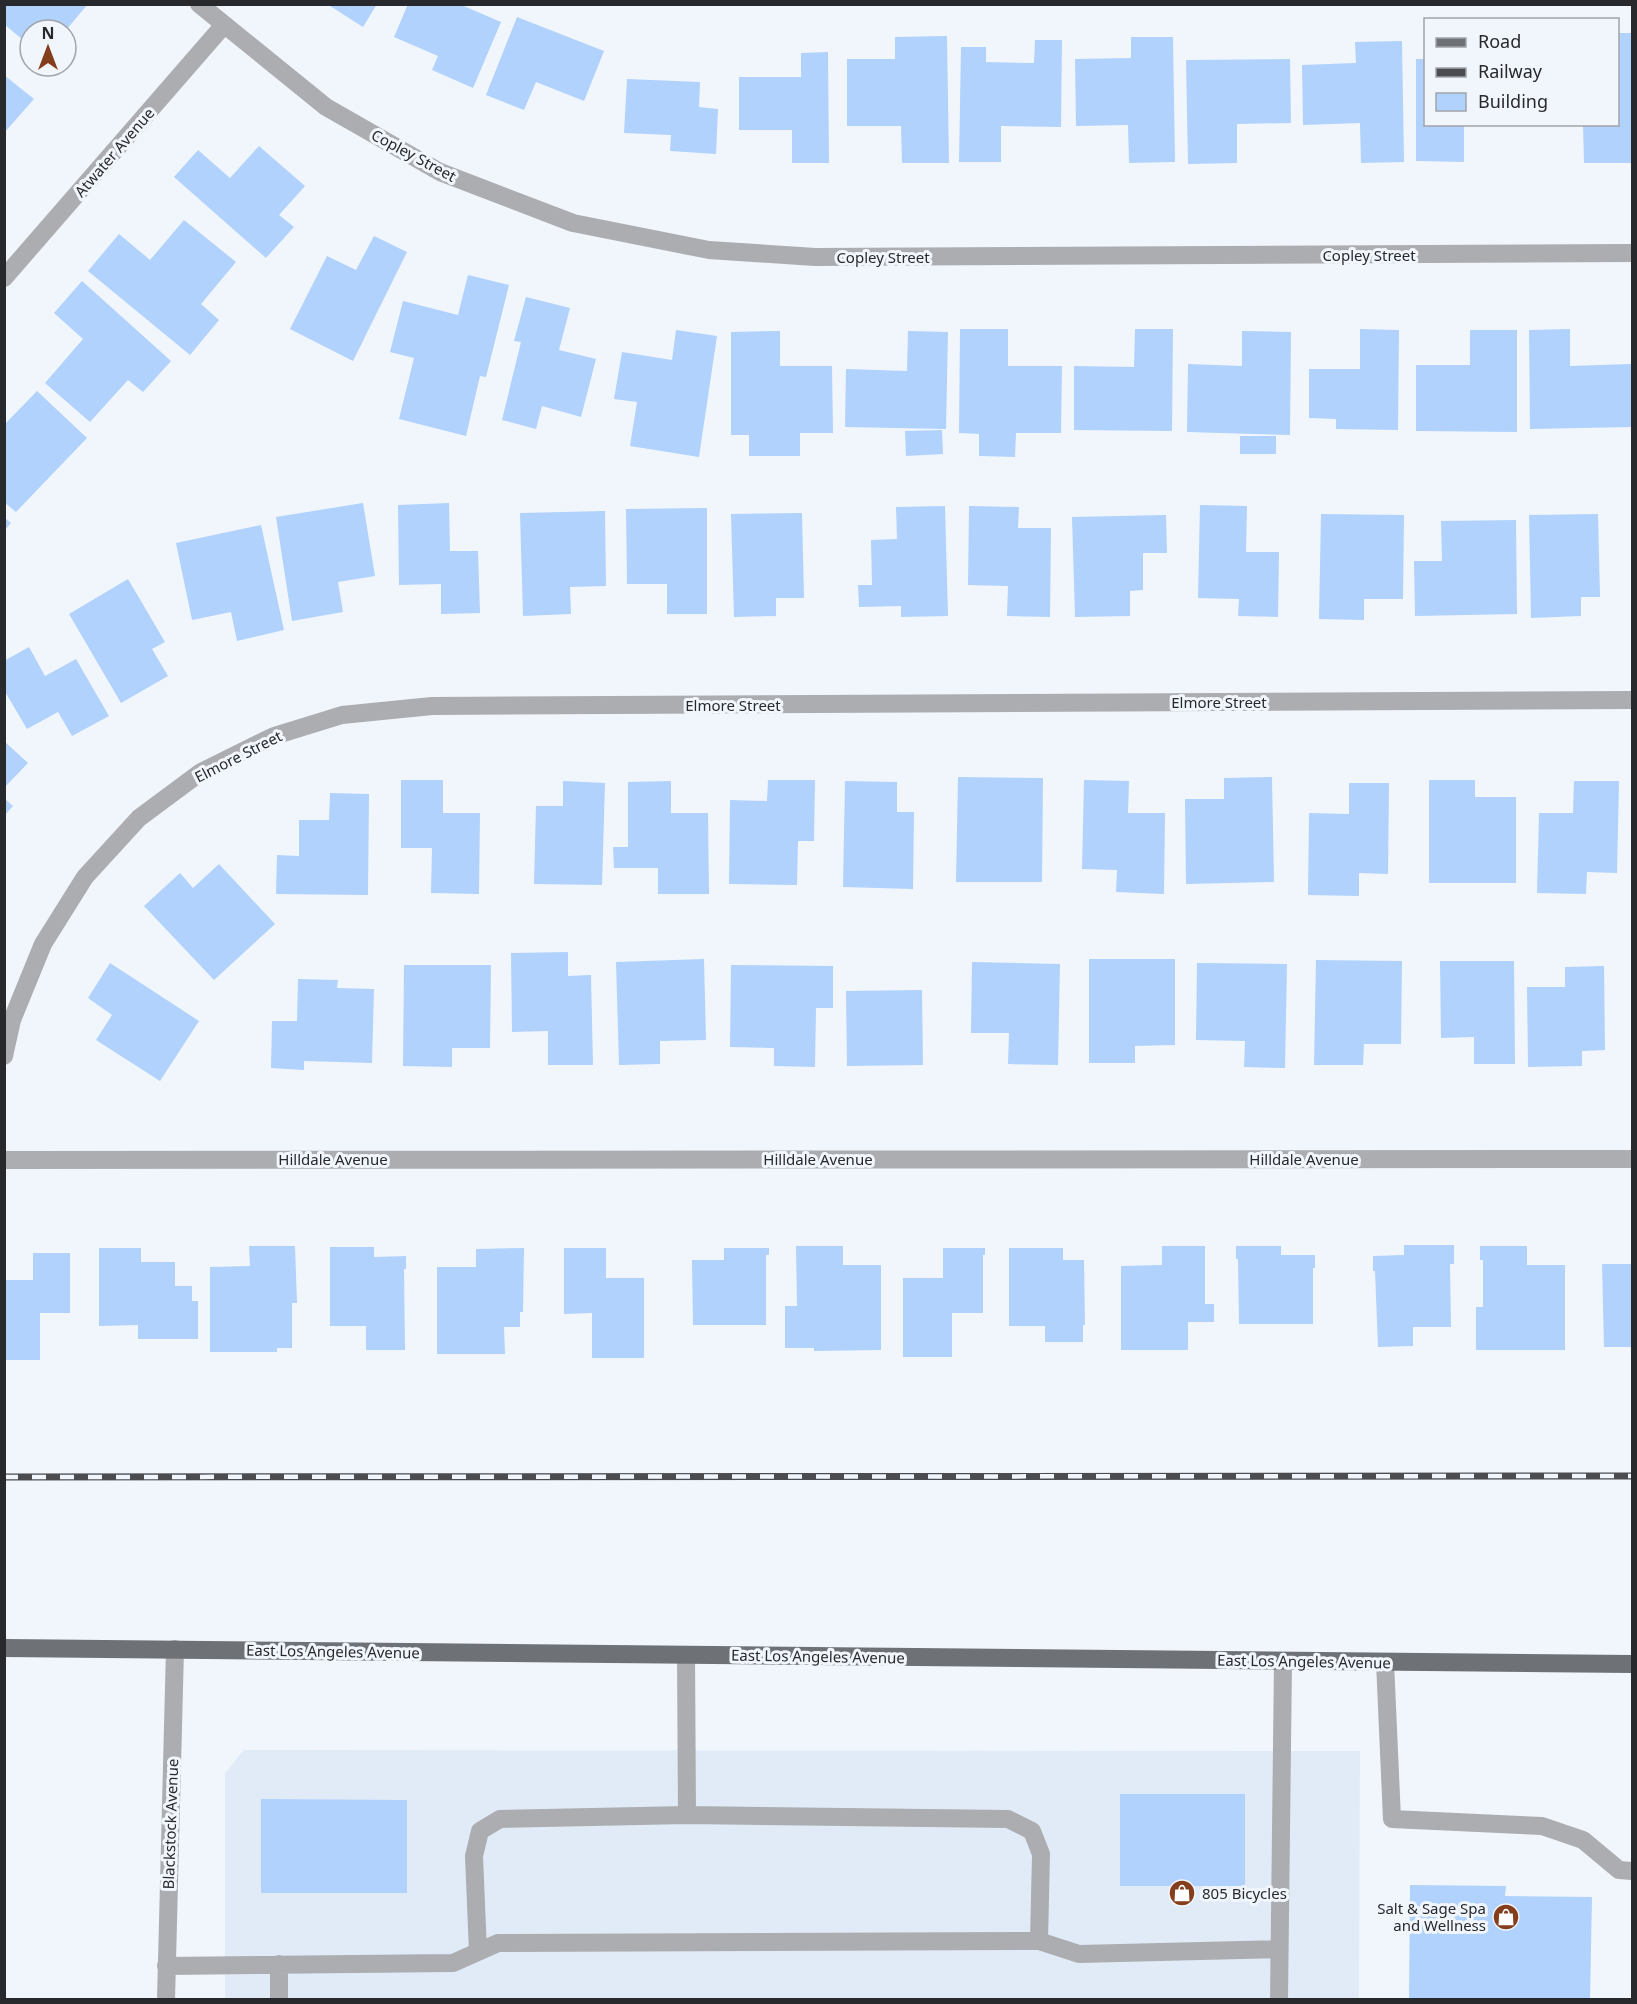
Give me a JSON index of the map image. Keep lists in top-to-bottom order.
{
  "streets": {
    "main road": ["East Los Angeles Avenue"],
    "street": [
      "Atwater Avenue",
      "Copley Street",
      "Elmore Street",
      "Hilldale Avenue",
      "Blackstock Avenue"
    ]
  },
  "crossings": [
    ["Atwater Avenue", "Copley Street"],
    ["East Los Angeles Avenue", "Blackstock Avenue"]
  ],
  "places": {
    "shop": ["805 Bicycles", "Salt & Sage Spa and Wellness"]
  },
  "legend": ["Road", "Railway", "Building"],
  "north": "top"
}
